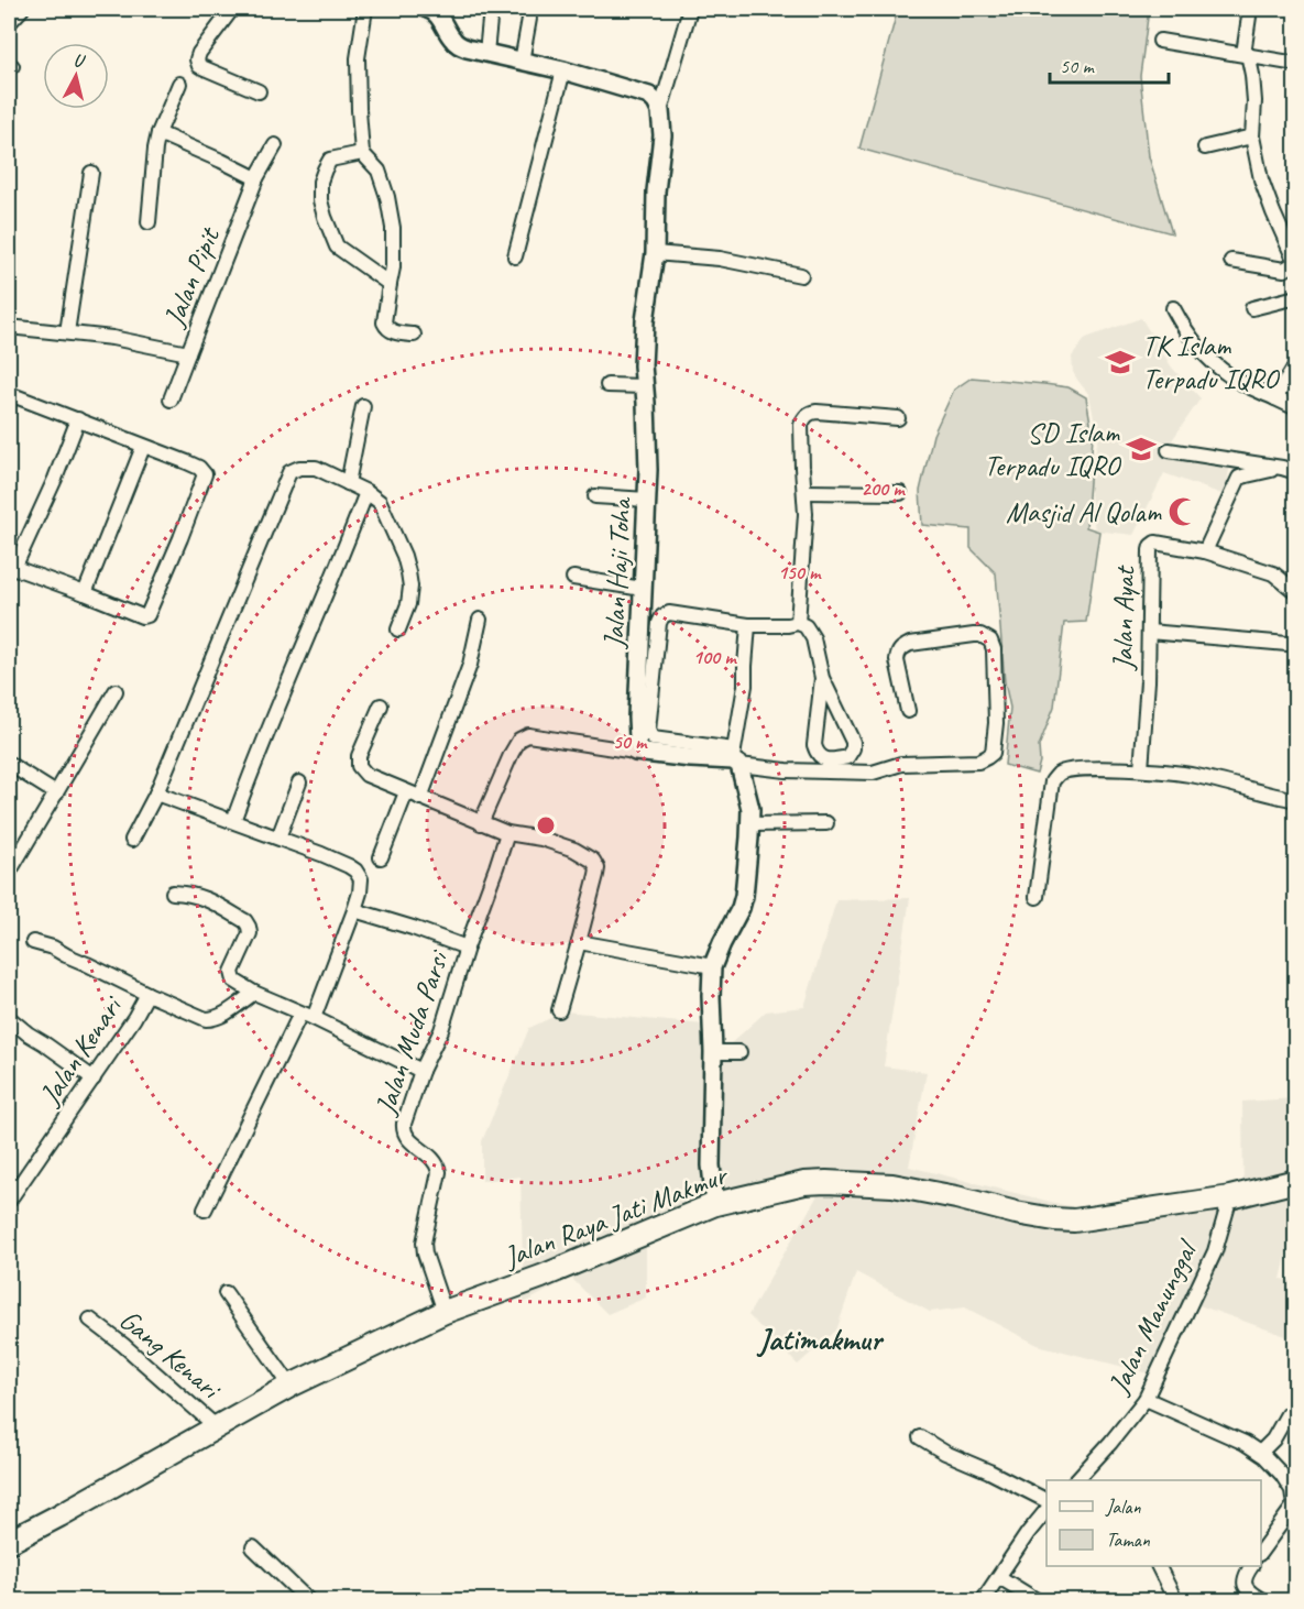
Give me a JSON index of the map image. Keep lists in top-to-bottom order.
{
  "streets": {
    "main road": ["Jalan Raya Jati Makmur"],
    "street": [
      "Jalan Pipit",
      "Jalan Haji Toha",
      "Jalan Ayat",
      "Jalan Muda Parsi",
      "Jalan Kenari",
      "Jalan Manunggal",
      "Gang Kenari"
    ]
  },
  "crossings": [
    ["Jalan Muda Parsi", "Jalan Raya Jati Makmur"],
    ["Jalan Raya Jati Makmur", "Jalan Manunggal"],
    ["Jalan Raya Jati Makmur", "Gang Kenari"]
  ],
  "districts": ["Jatimakmur"],
  "places": {
    "school or university": ["TK Islam Terpadu IQRO", "SD Islam Terpadu IQRO"],
    "mosque": ["Masjid Al Qolam"]
  },
  "legend": ["Jalan", "Taman"],
  "scale_bar": "50 m",
  "north": "top",
  "rings": [
    "200 m",
    "150 m",
    "100 m",
    "50 m"
  ]
}
